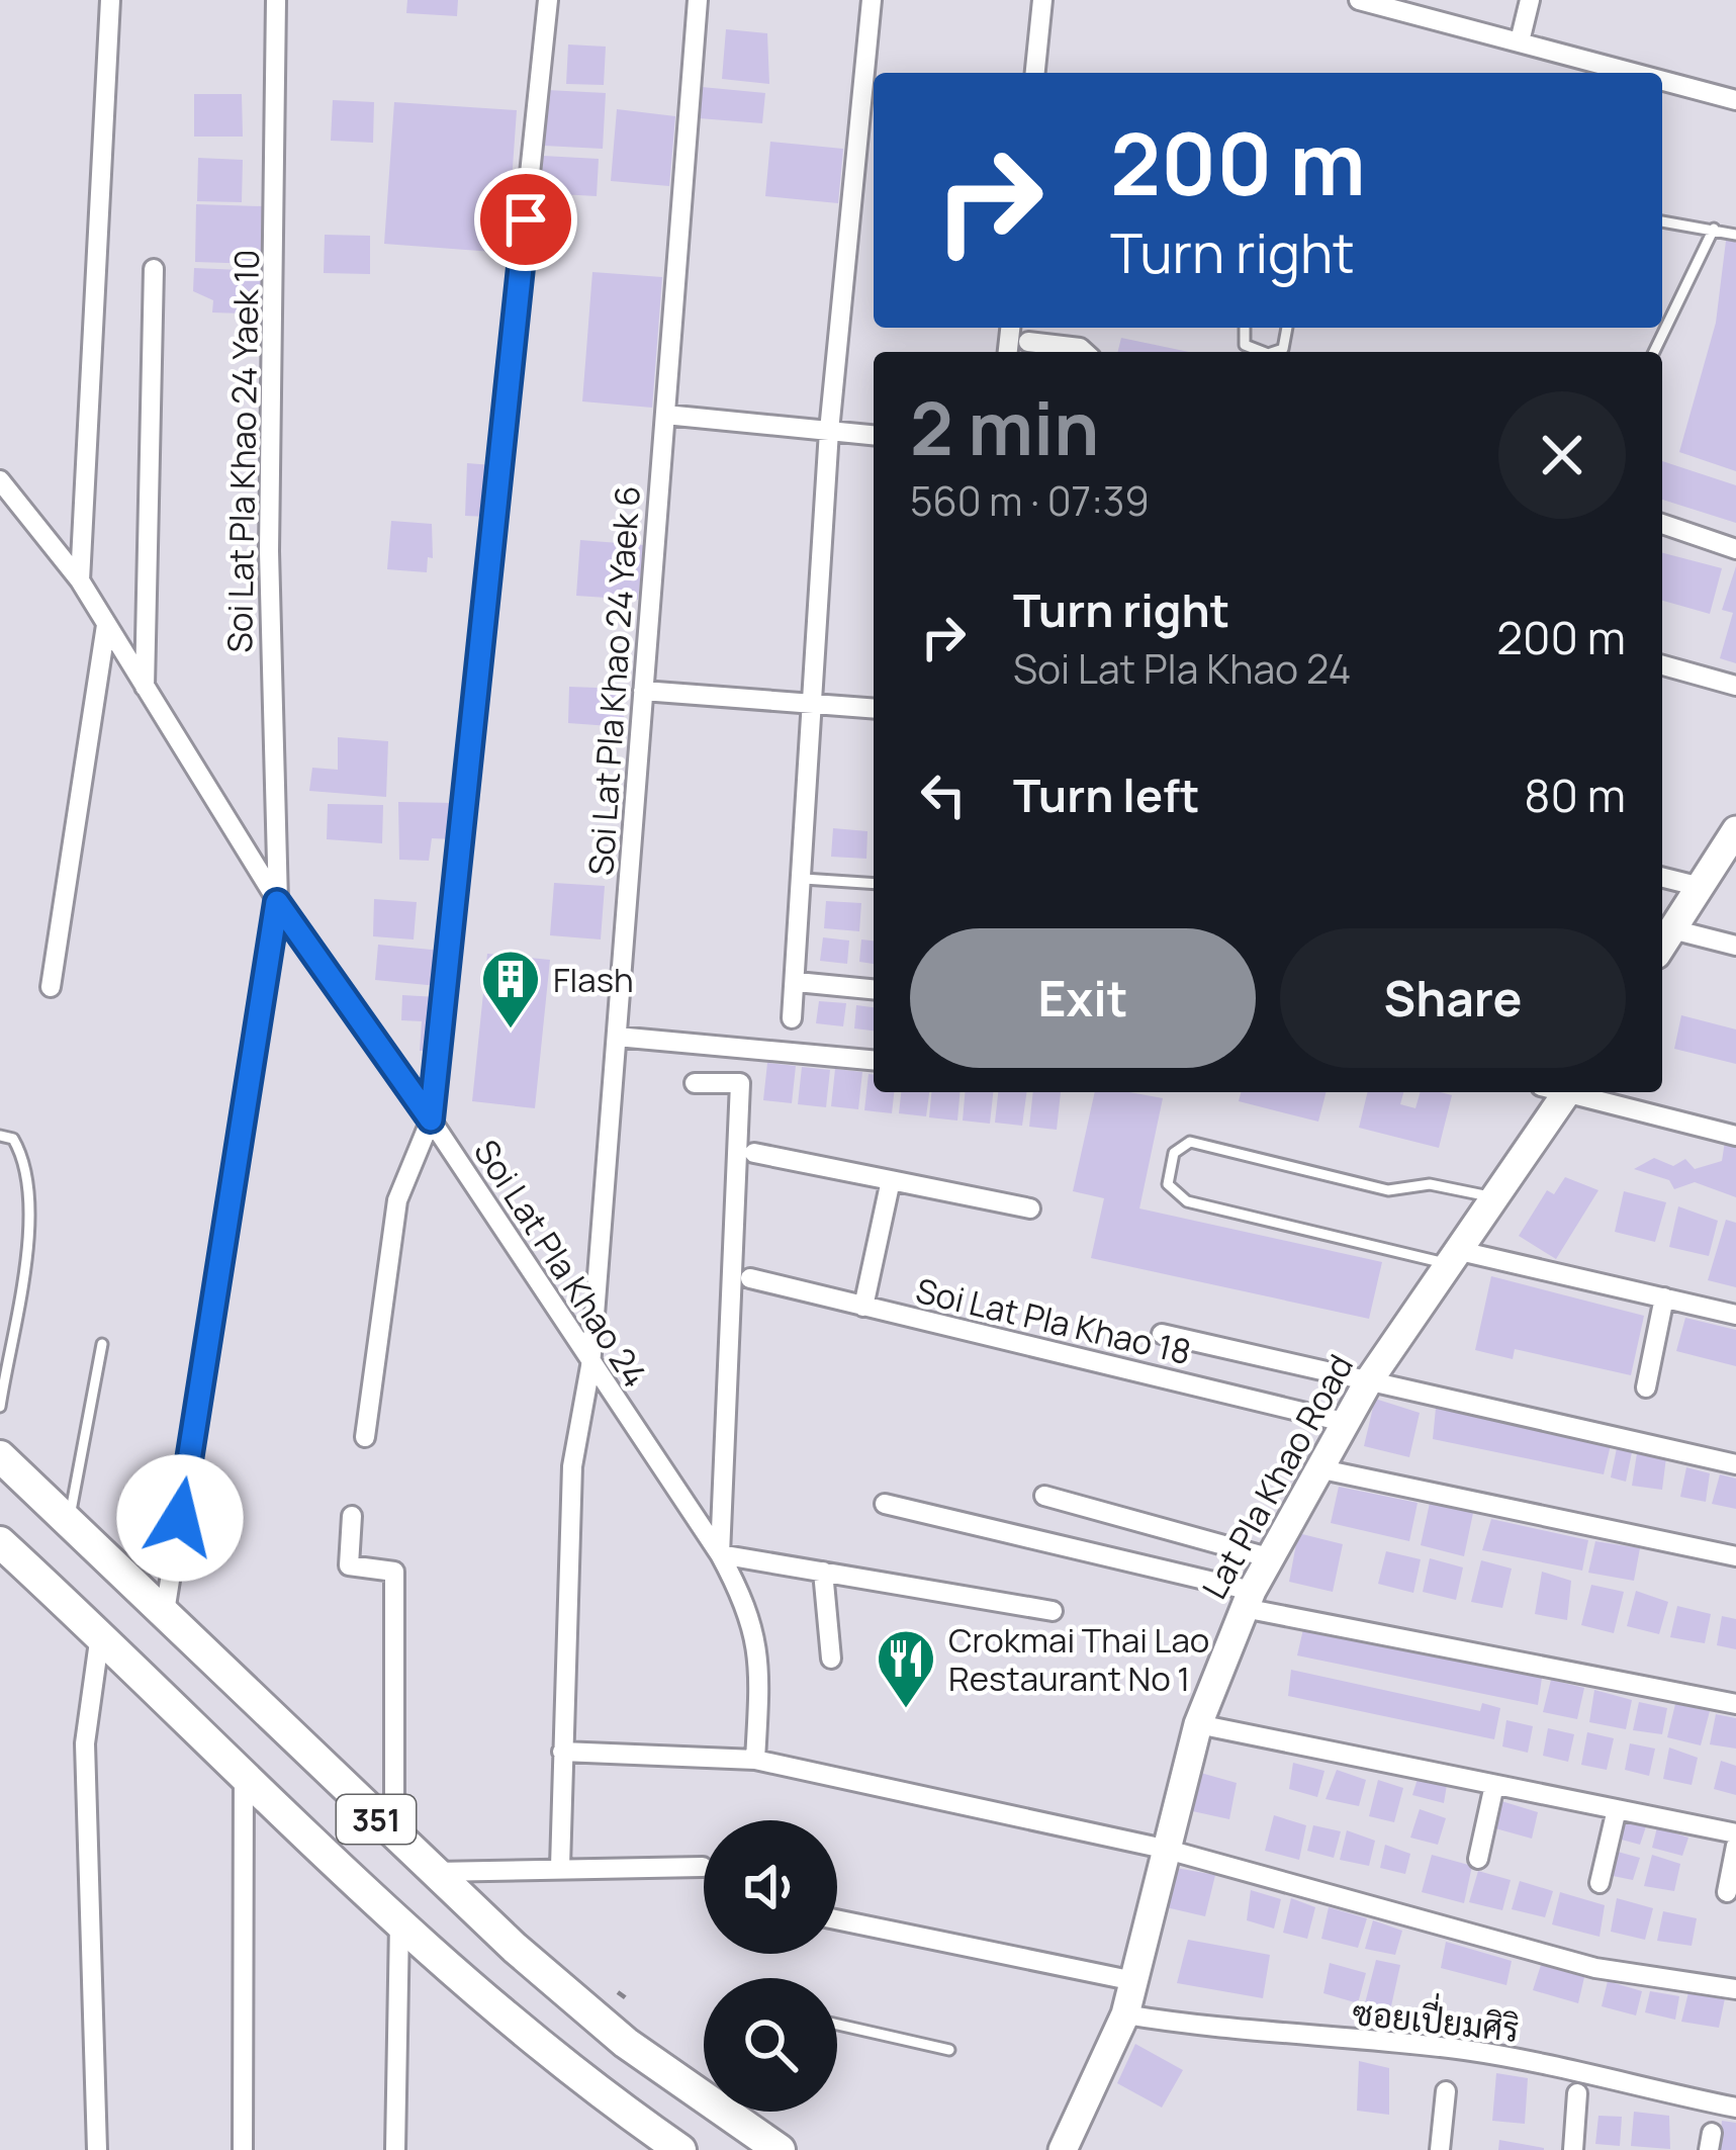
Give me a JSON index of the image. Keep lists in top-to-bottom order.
{
  "streets": {
    "main road": ["Lat Pla Khao Road", "351"],
    "street": [
      "Soi Lat Pla Khao 24 Yaek 10",
      "Soi Lat Pla Khao 24 Yaek 6",
      "Soi Lat Pla Khao 24",
      "Soi Lat Pla Khao 18",
      "ซอยเปี่ยมศิริ"
    ]
  },
  "crossings": [
    ["Soi Lat Pla Khao 24 Yaek 10", "Soi Lat Pla Khao 24"],
    ["Soi Lat Pla Khao 24 Yaek 10", "351"],
    ["Soi Lat Pla Khao 24 Yaek 6", "Soi Lat Pla Khao 24"],
    ["Soi Lat Pla Khao 18", "Lat Pla Khao Road"],
    ["Lat Pla Khao Road", "ซอยเปี่ยมศิริ"]
  ],
  "places": {
    "building": ["Flash"],
    "restaurant": ["Crokmai Thai Lao Restaurant No 1"]
  },
  "page": {
    "turn": ["200 m", "Turn right"],
    "heading": ["2 min", "560 m · 07:39"],
    "list": [
      {
        "name": "Turn right",
        "note": "Soi Lat Pla Khao 24",
        "value": "200 m"
      },
      {
        "name": "Turn left",
        "value": "80 m"
      }
    ],
    "buttons": ["Exit", "Share"]
  }
}
